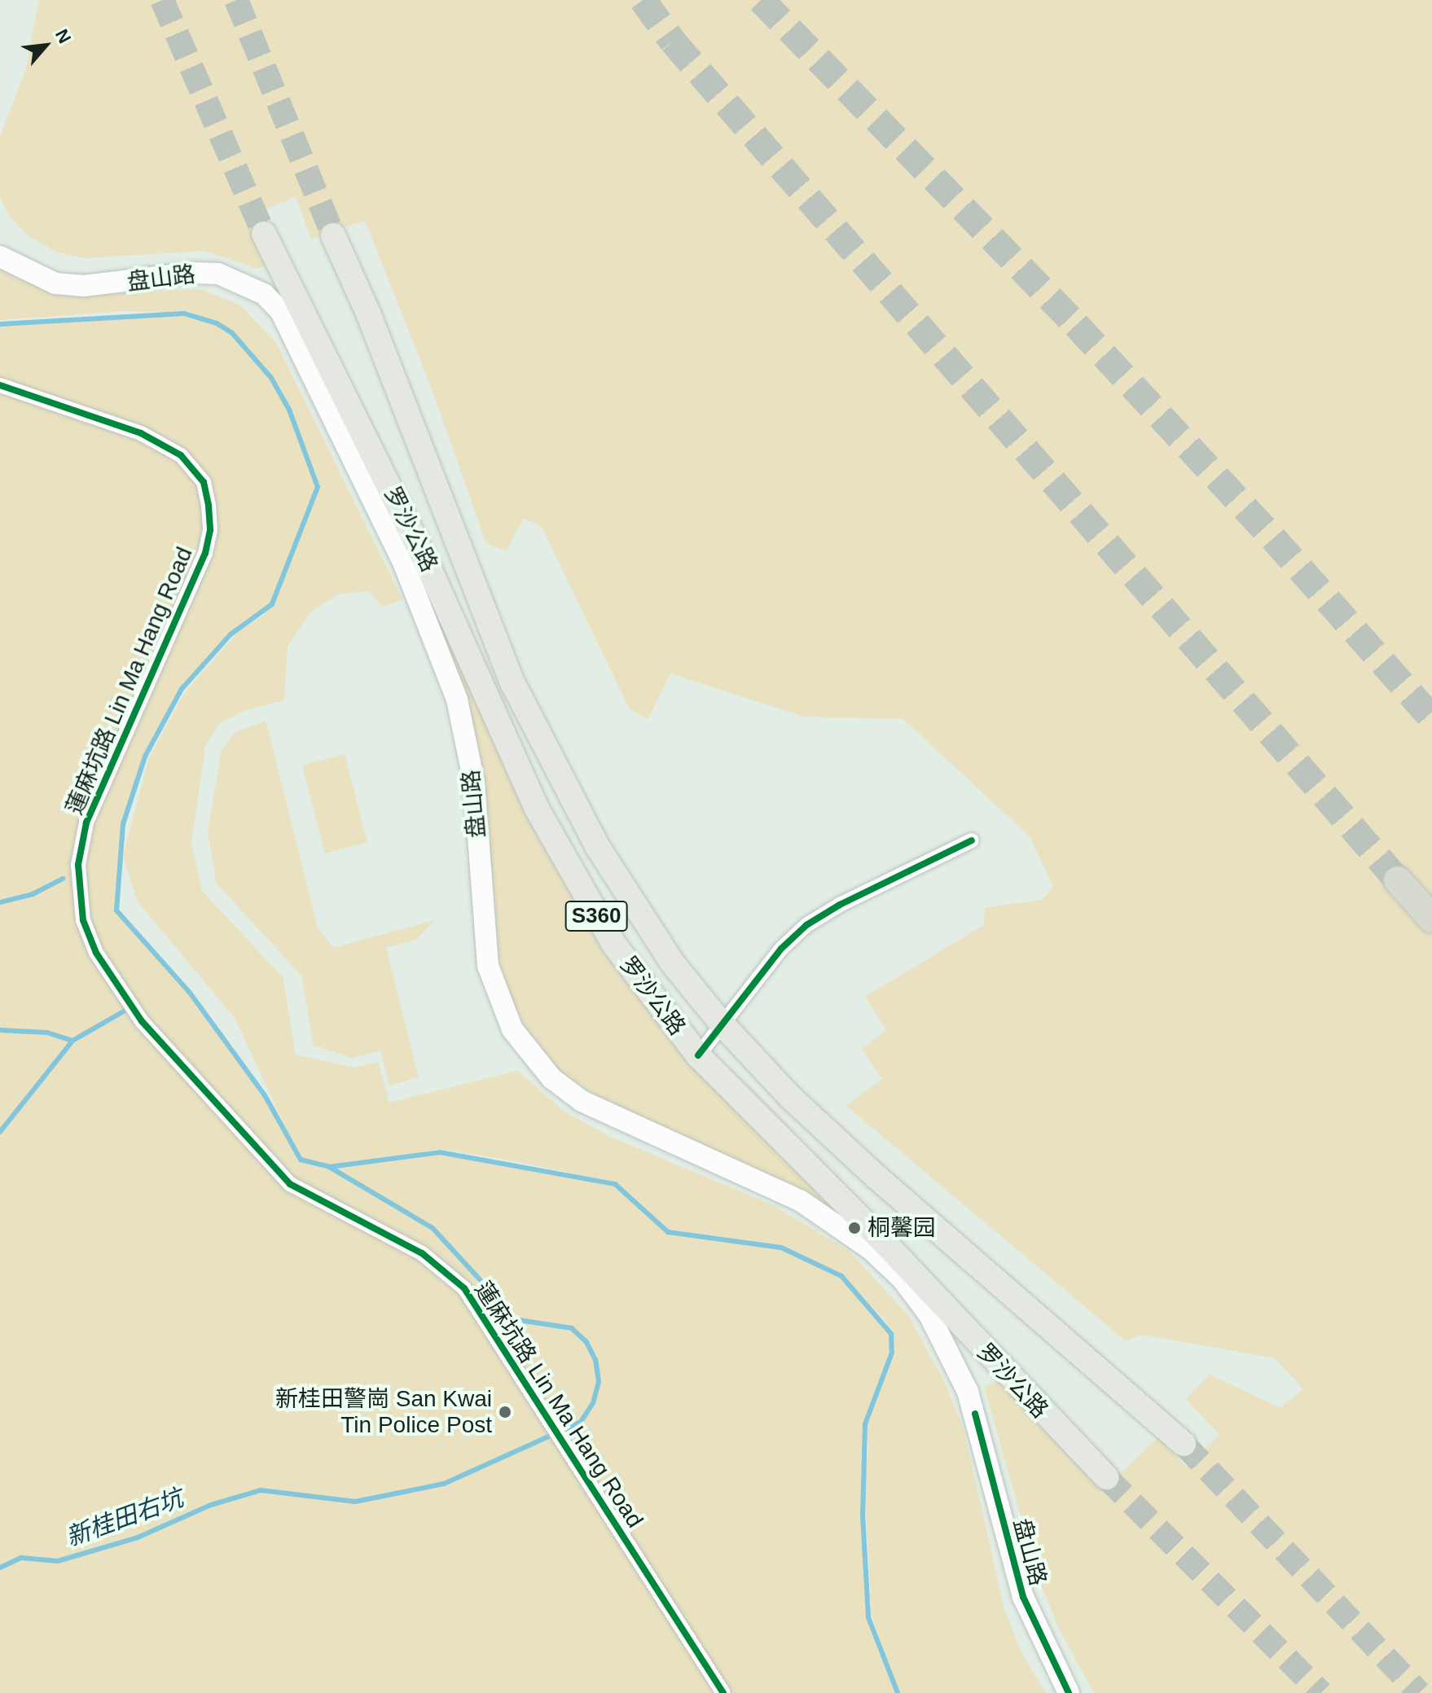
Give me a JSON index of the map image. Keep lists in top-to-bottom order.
{
  "streets": {
    "main road": ["盘山路", "罗沙公路", "S360"],
    "street": ["蓮麻坑路 Lin Ma Hang Road"]
  },
  "water": ["新桂田右坑"],
  "places": ["桐馨园", "新桂田警崗 San Kwai Tin Police Post"],
  "north": "top right"
}
